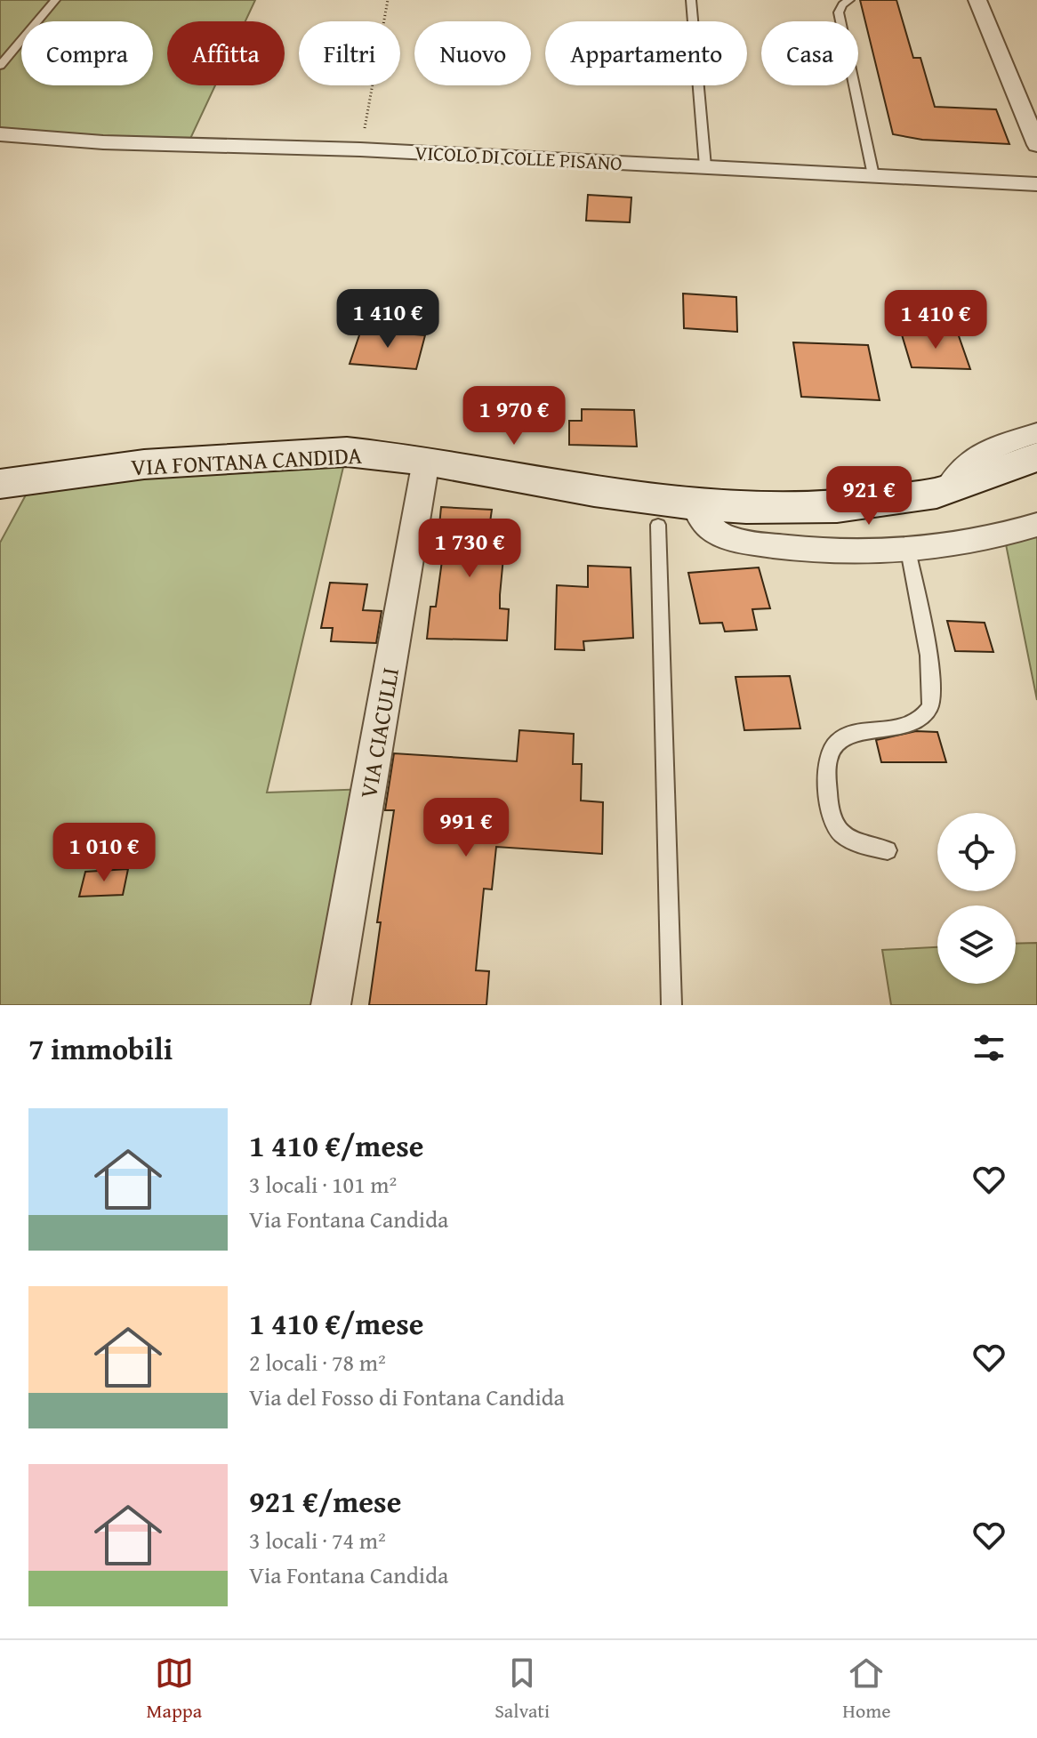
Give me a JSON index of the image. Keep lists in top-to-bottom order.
{
  "streets": {
    "main road": ["VIA FONTANA CANDIDA"],
    "street": ["VICOLO DI COLLE PISANO", "VIA CIACULLI"]
  },
  "crossings": [
    ["VIA FONTANA CANDIDA", "VIA CIACULLI"]
  ],
  "page": {
    "chip": [
      "Compra",
      "Affitta",
      "Filtri",
      "Nuovo",
      "Appartamento",
      "Casa"
    ],
    "price": [
      "1 410 €",
      "1 410 €",
      "1 970 €",
      "921 €",
      "1 730 €",
      "991 €",
      "1 010 €"
    ],
    "heading": "7 immobili",
    "list": [
      {
        "name": "1 410 €/mese",
        "note": "3 locali · 101 m² · Via Fontana Candida"
      },
      {
        "name": "1 410 €/mese",
        "note": "2 locali · 78 m² · Via del Fosso di Fontana Candida"
      },
      {
        "name": "921 €/mese",
        "note": "3 locali · 74 m² · Via Fontana Candida"
      }
    ],
    "tabs": ["Mappa", "Salvati", "Home"]
  }
}
